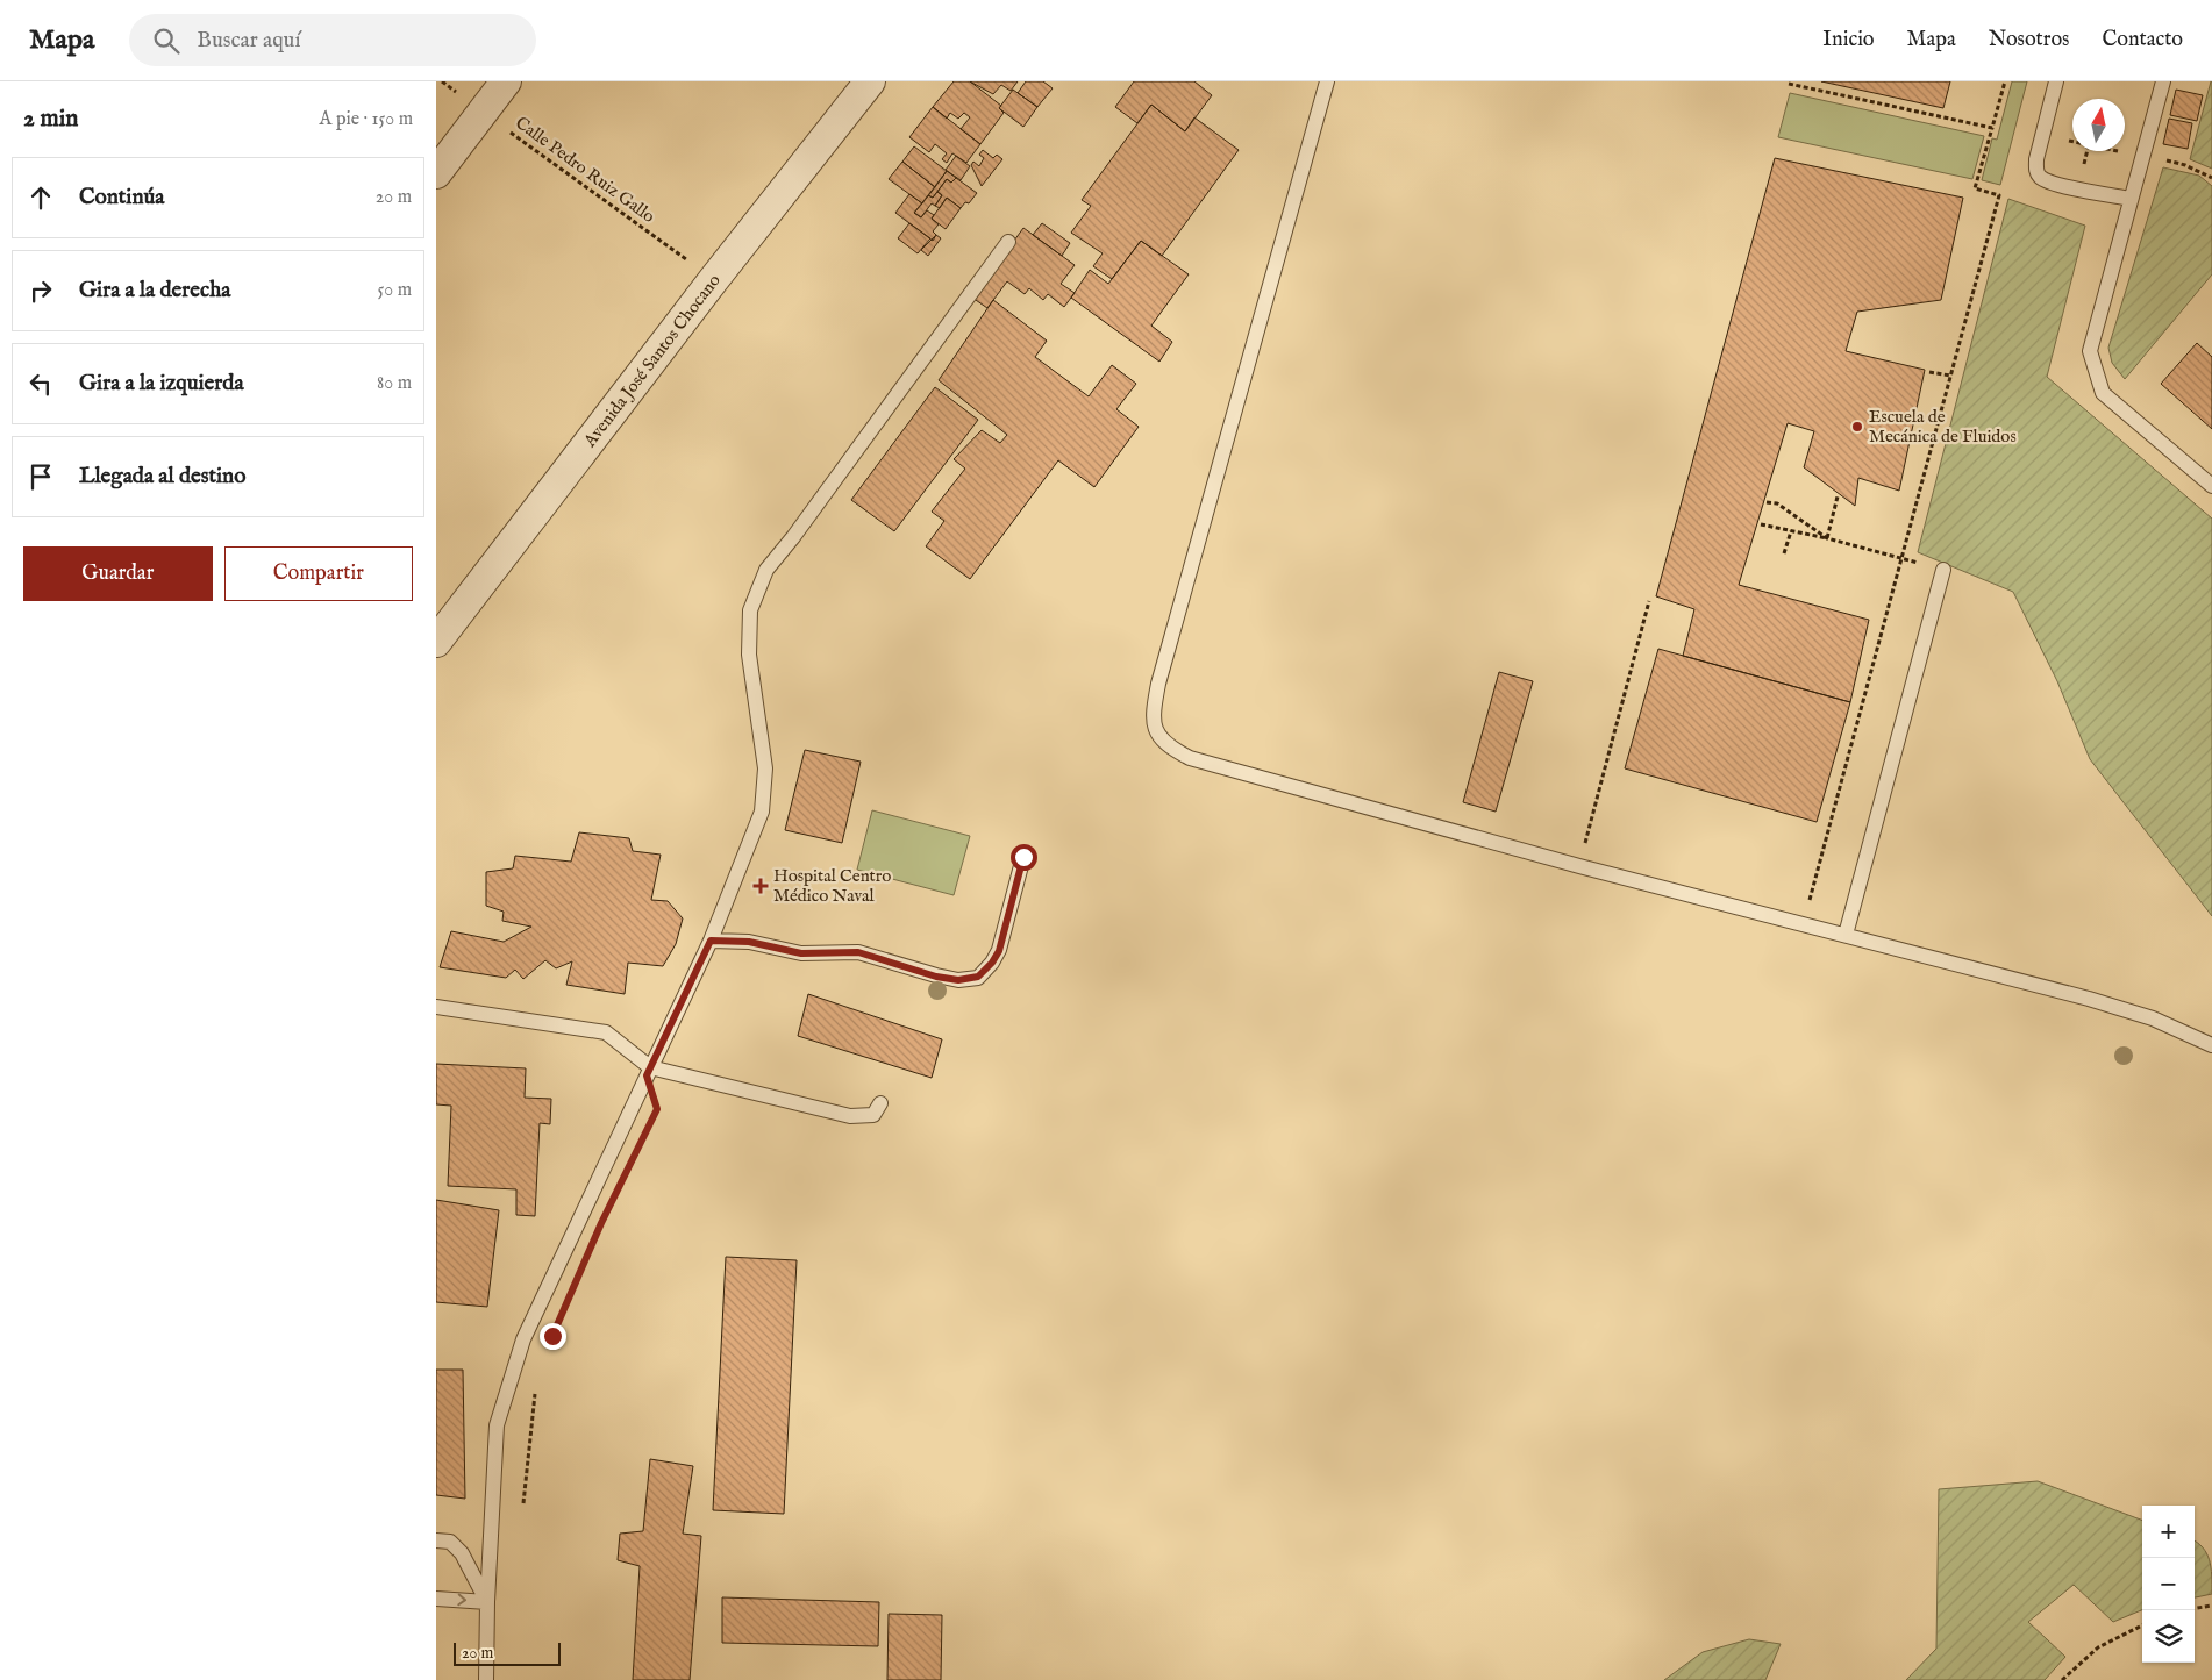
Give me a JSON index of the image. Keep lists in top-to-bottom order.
{
  "streets": {
    "street": ["Avenida José Santos Chocano"],
    "path": ["Calle Pedro Ruiz Gallo"]
  },
  "crossings": [
    ["Calle Pedro Ruiz Gallo", "Avenida José Santos Chocano"]
  ],
  "places": {
    "other": ["Escuela de Mecánica de Fluidos"],
    "health": ["Hospital Centro Médico Naval"]
  },
  "scale_bar": "20 m",
  "north": "top",
  "page": {
    "header": "Mapa",
    "search": "Buscar aquí",
    "nav": [
      "Inicio",
      "Mapa",
      "Nosotros",
      "Contacto"
    ],
    "heading": ["2 min", "A pie · 150 m"],
    "list": [
      ["Continúa", "20 m"],
      ["Gira a la derecha", "50 m"],
      ["Gira a la izquierda", "80 m"],
      "Llegada al destino"
    ],
    "buttons": ["Guardar", "Compartir"],
    "map_buttons": ["+", "−"],
    "scale": "20 m"
  }
}
